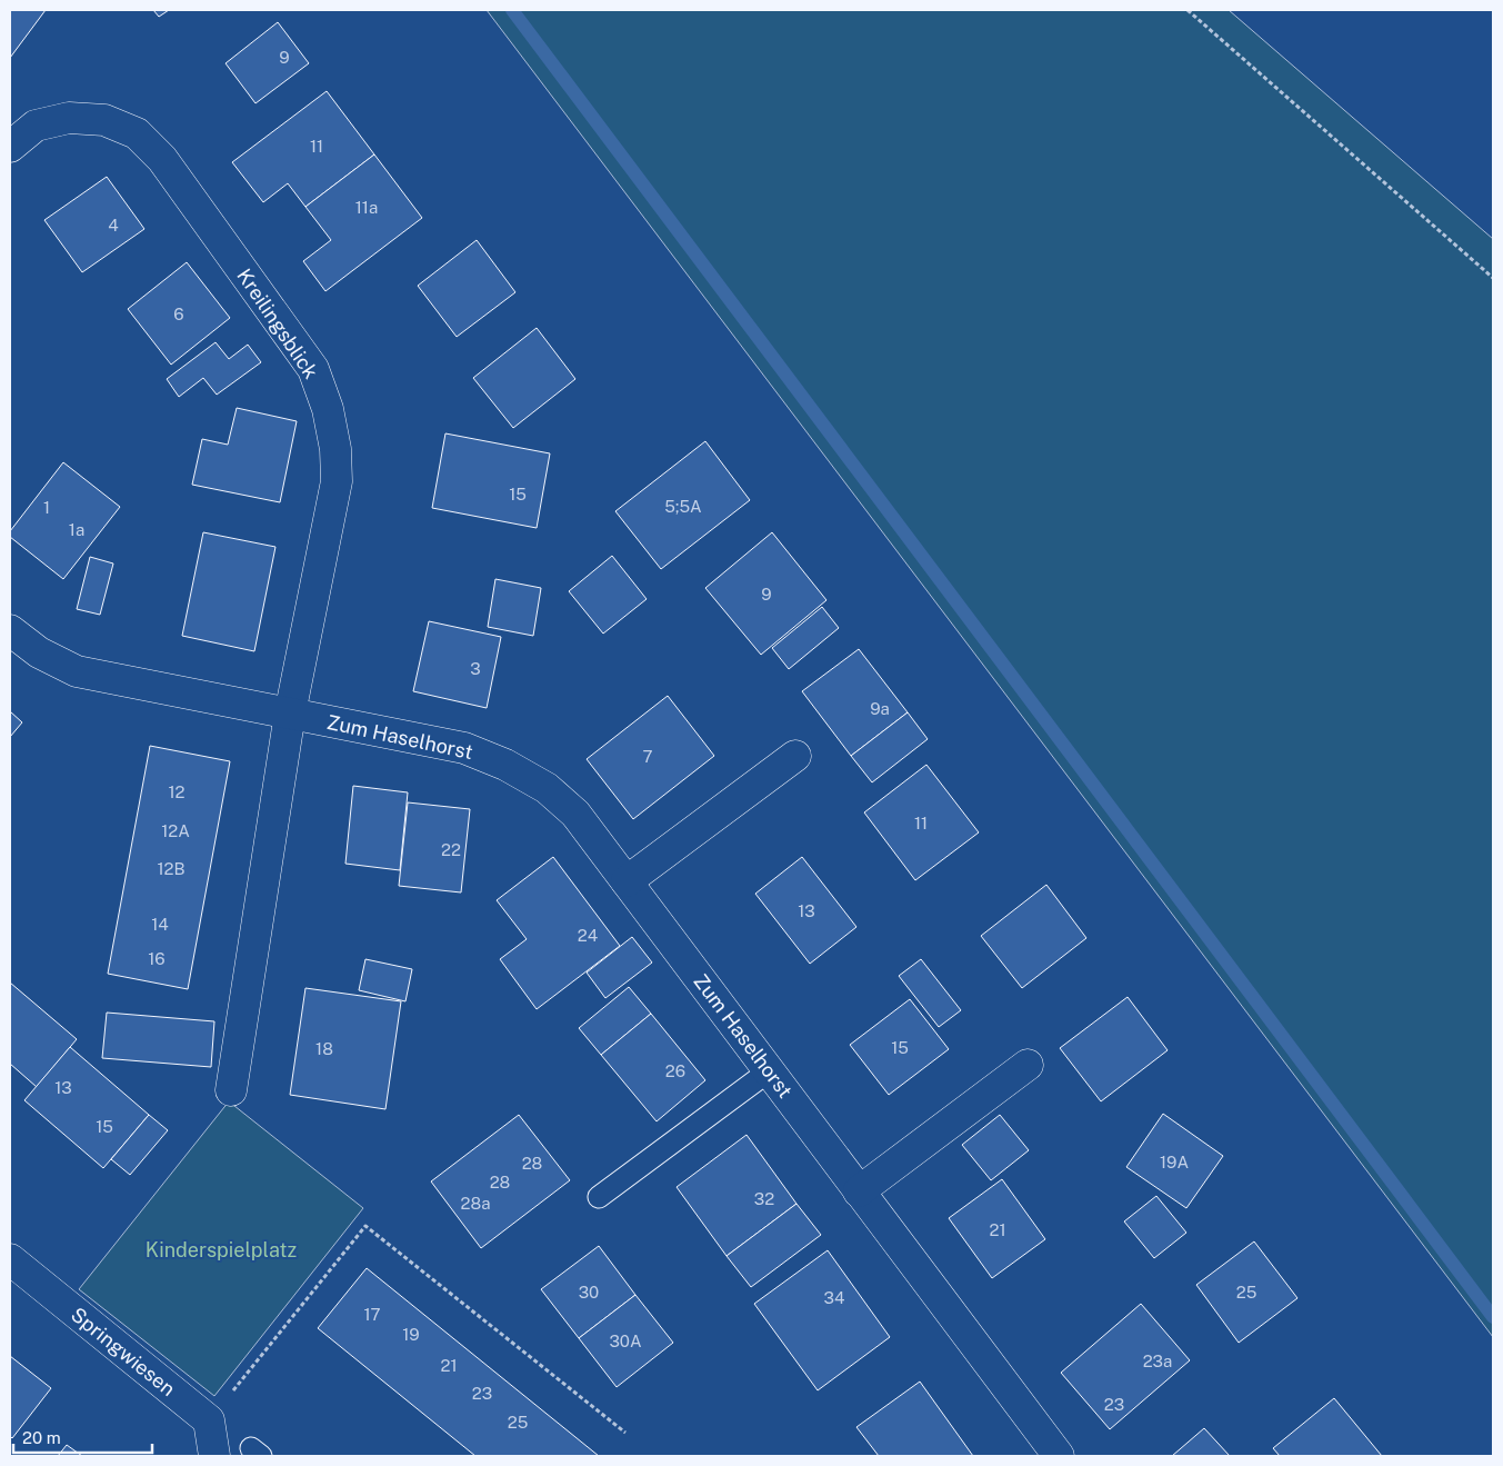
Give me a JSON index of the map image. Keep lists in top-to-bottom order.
{
  "streets": {
    "street": ["Kreilingsblick", "Zum Haselhorst", "Springwiesen"]
  },
  "crossings": [
    ["Kreilingsblick", "Zum Haselhorst"]
  ],
  "parks": ["Kinderspielplatz"],
  "house_numbers": [
    "9",
    "11",
    "11a",
    "4",
    "6",
    "15",
    "5;5A",
    "1",
    "1a",
    "9",
    "3",
    "9a",
    "7",
    "12",
    "11",
    "12A",
    "22",
    "12B",
    "13",
    "14",
    "24",
    "16",
    "15",
    "18",
    "26",
    "13",
    "15",
    "19A",
    "28",
    "28",
    "32",
    "28a",
    "21",
    "30",
    "25",
    "34",
    "17",
    "19",
    "30A",
    "23a",
    "21",
    "23",
    "23",
    "25"
  ],
  "scale_bar": "20 m"
}
